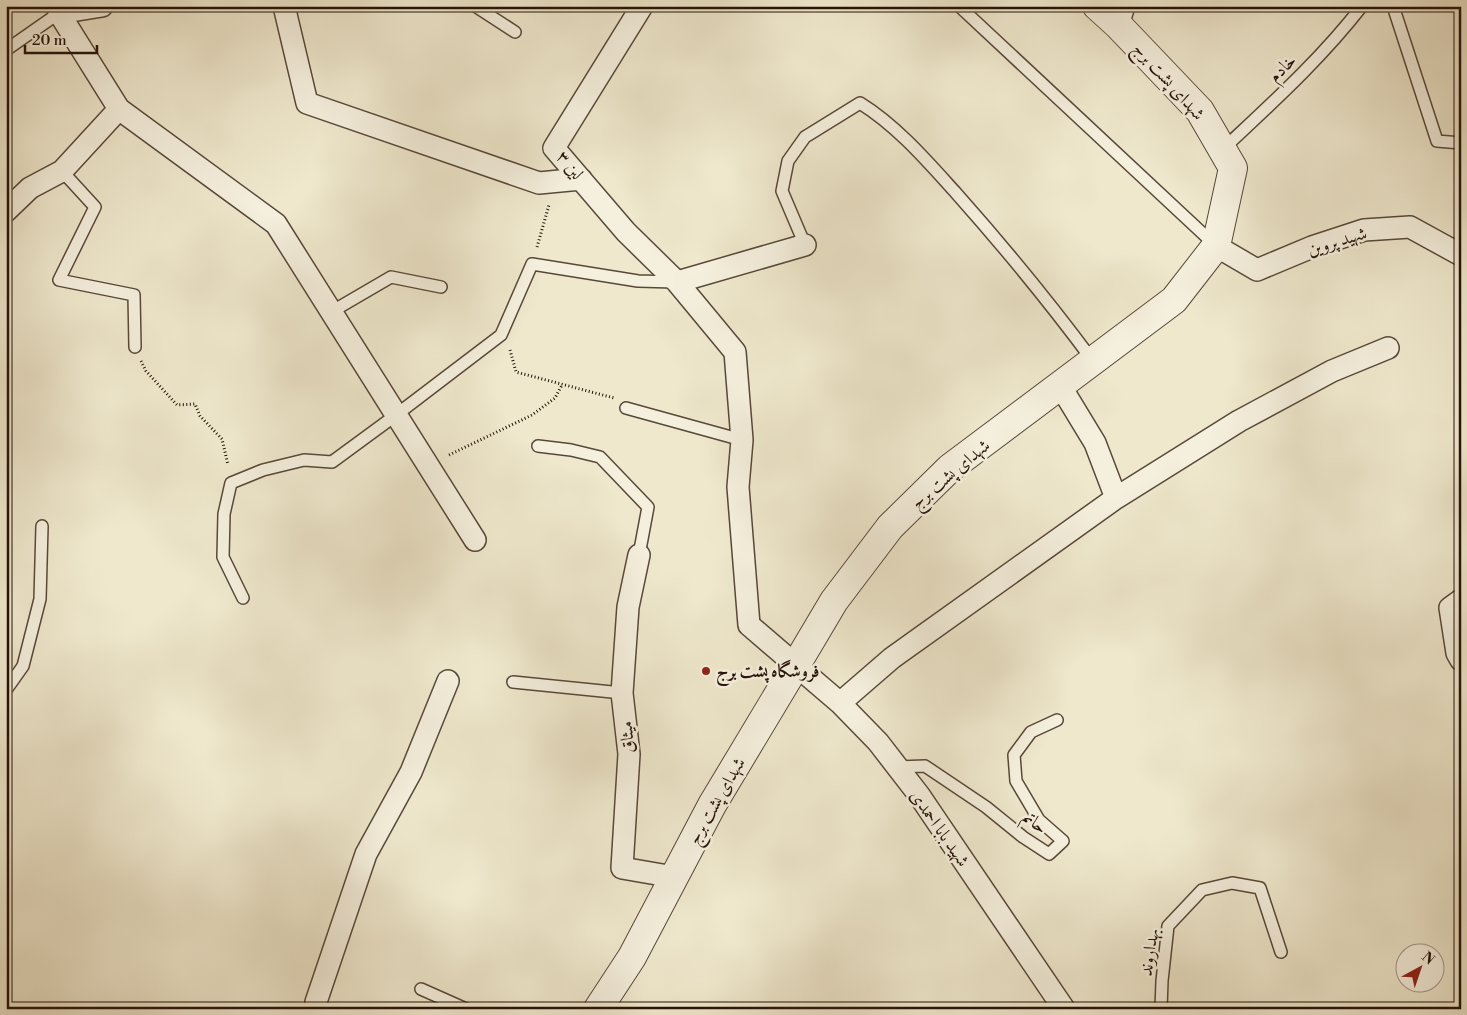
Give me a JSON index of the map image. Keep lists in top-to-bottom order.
{
  "streets": {
    "street": [
      "شهدای پشت برج",
      "لین ۳",
      "شهید پروین",
      "میثاق",
      "شهید بابا احمدی"
    ],
    "lane": ["خادم", "حاتم", "بهداروند"]
  },
  "crossings": [
    ["خادم", "شهدای پشت برج"],
    ["شهدای پشت برج", "شهید پروین"],
    ["شهدای پشت برج", "میثاق"],
    ["شهدای پشت برج", "شهید بابا احمدی"],
    ["لین ۳", "شهید بابا احمدی"],
    ["حاتم", "شهید بابا احمدی"]
  ],
  "places": ["فروشگاه پشت برج"],
  "scale_bar": "20 m",
  "north": "top right"
}
